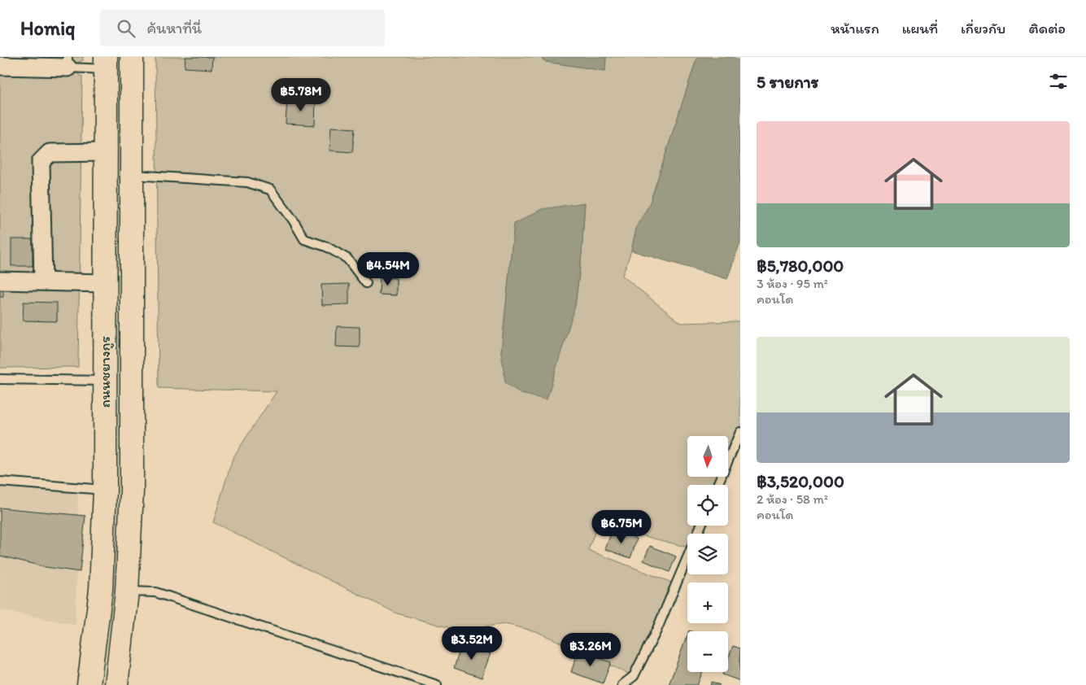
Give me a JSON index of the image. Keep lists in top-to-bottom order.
{
  "streets": {
    "highway": ["ถนนชยางกูร"]
  },
  "north": "bottom",
  "page": {
    "header": "Homiq",
    "search": "ค้นหาที่นี่",
    "nav": [
      "หน้าแรก",
      "แผนที่",
      "เกี่ยวกับ",
      "ติดต่อ"
    ],
    "heading": "5 รายการ",
    "price": [
      "฿5.78M",
      "฿4.54M",
      "฿6.75M",
      "฿3.52M",
      "฿3.26M"
    ],
    "list": [
      {
        "name": "฿5,780,000",
        "note": "3 ห้อง · 95 m² · คอนโด"
      },
      {
        "name": "฿3,520,000",
        "note": "2 ห้อง · 58 m² · คอนโด"
      }
    ],
    "map_buttons": ["+", "−"]
  }
}
